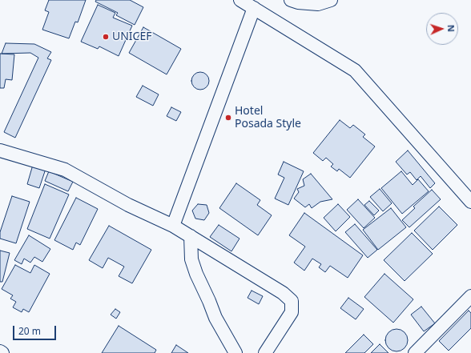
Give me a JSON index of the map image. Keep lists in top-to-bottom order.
{
  "places": ["UNICEF", "Hotel Posada Style"],
  "scale_bar": "20 m",
  "north": "right"
}
